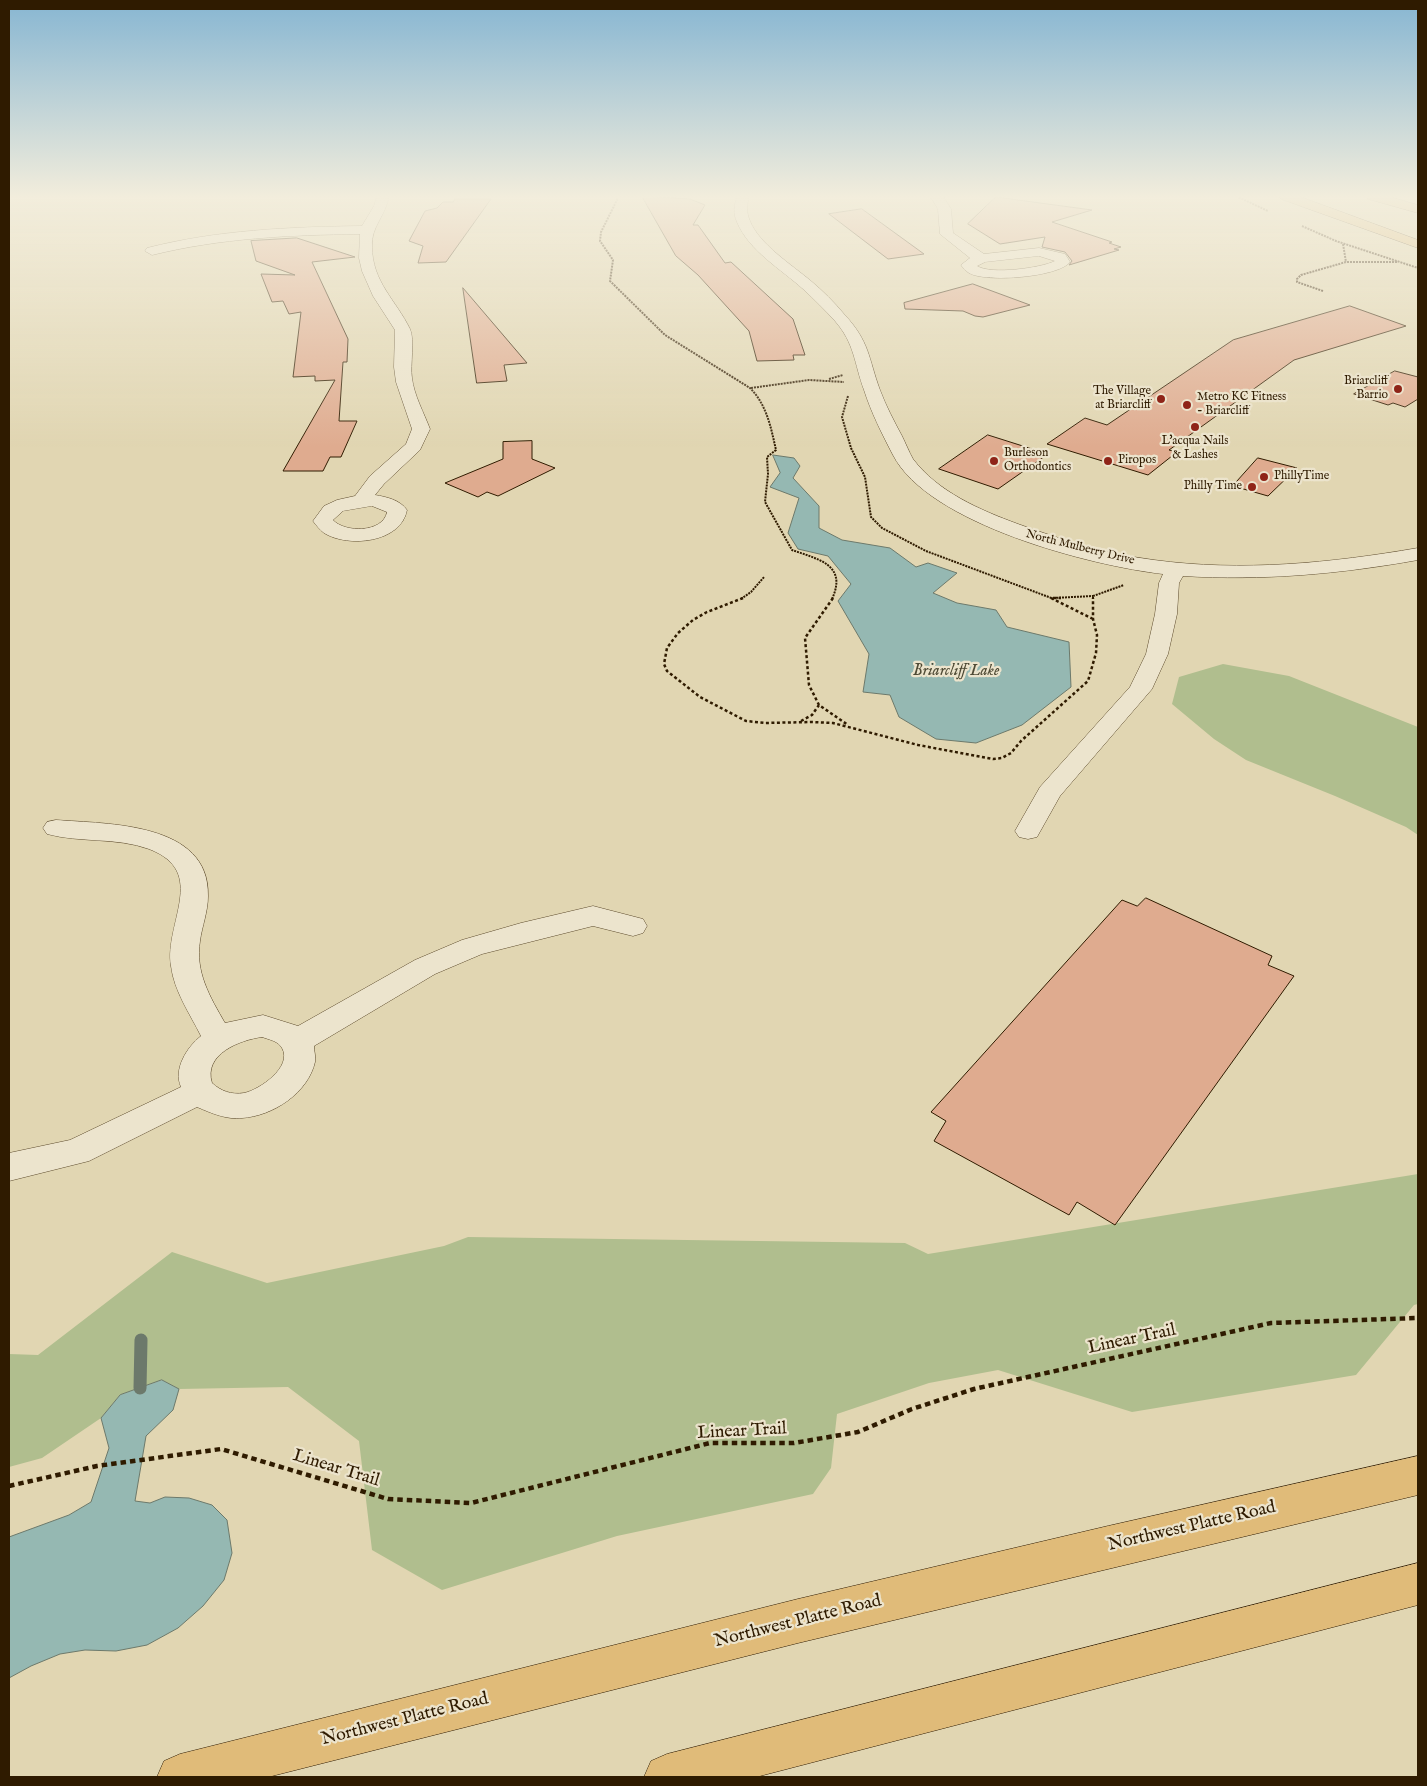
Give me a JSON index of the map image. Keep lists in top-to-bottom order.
{
  "streets": {
    "main road": ["Northwest Platte Road"],
    "street": ["North Mulberry Drive"],
    "path": ["Linear Trail"]
  },
  "water": ["Briarcliff Lake"],
  "places": [
    "Briarcliff Barrio",
    "The Village at Briarcliff",
    "Metro KC Fitness - Briarcliff",
    "L'acqua Nails & Lashes",
    "Burleson Orthodontics",
    "Piropos",
    "PhillyTime",
    "Philly Time"
  ]
}
